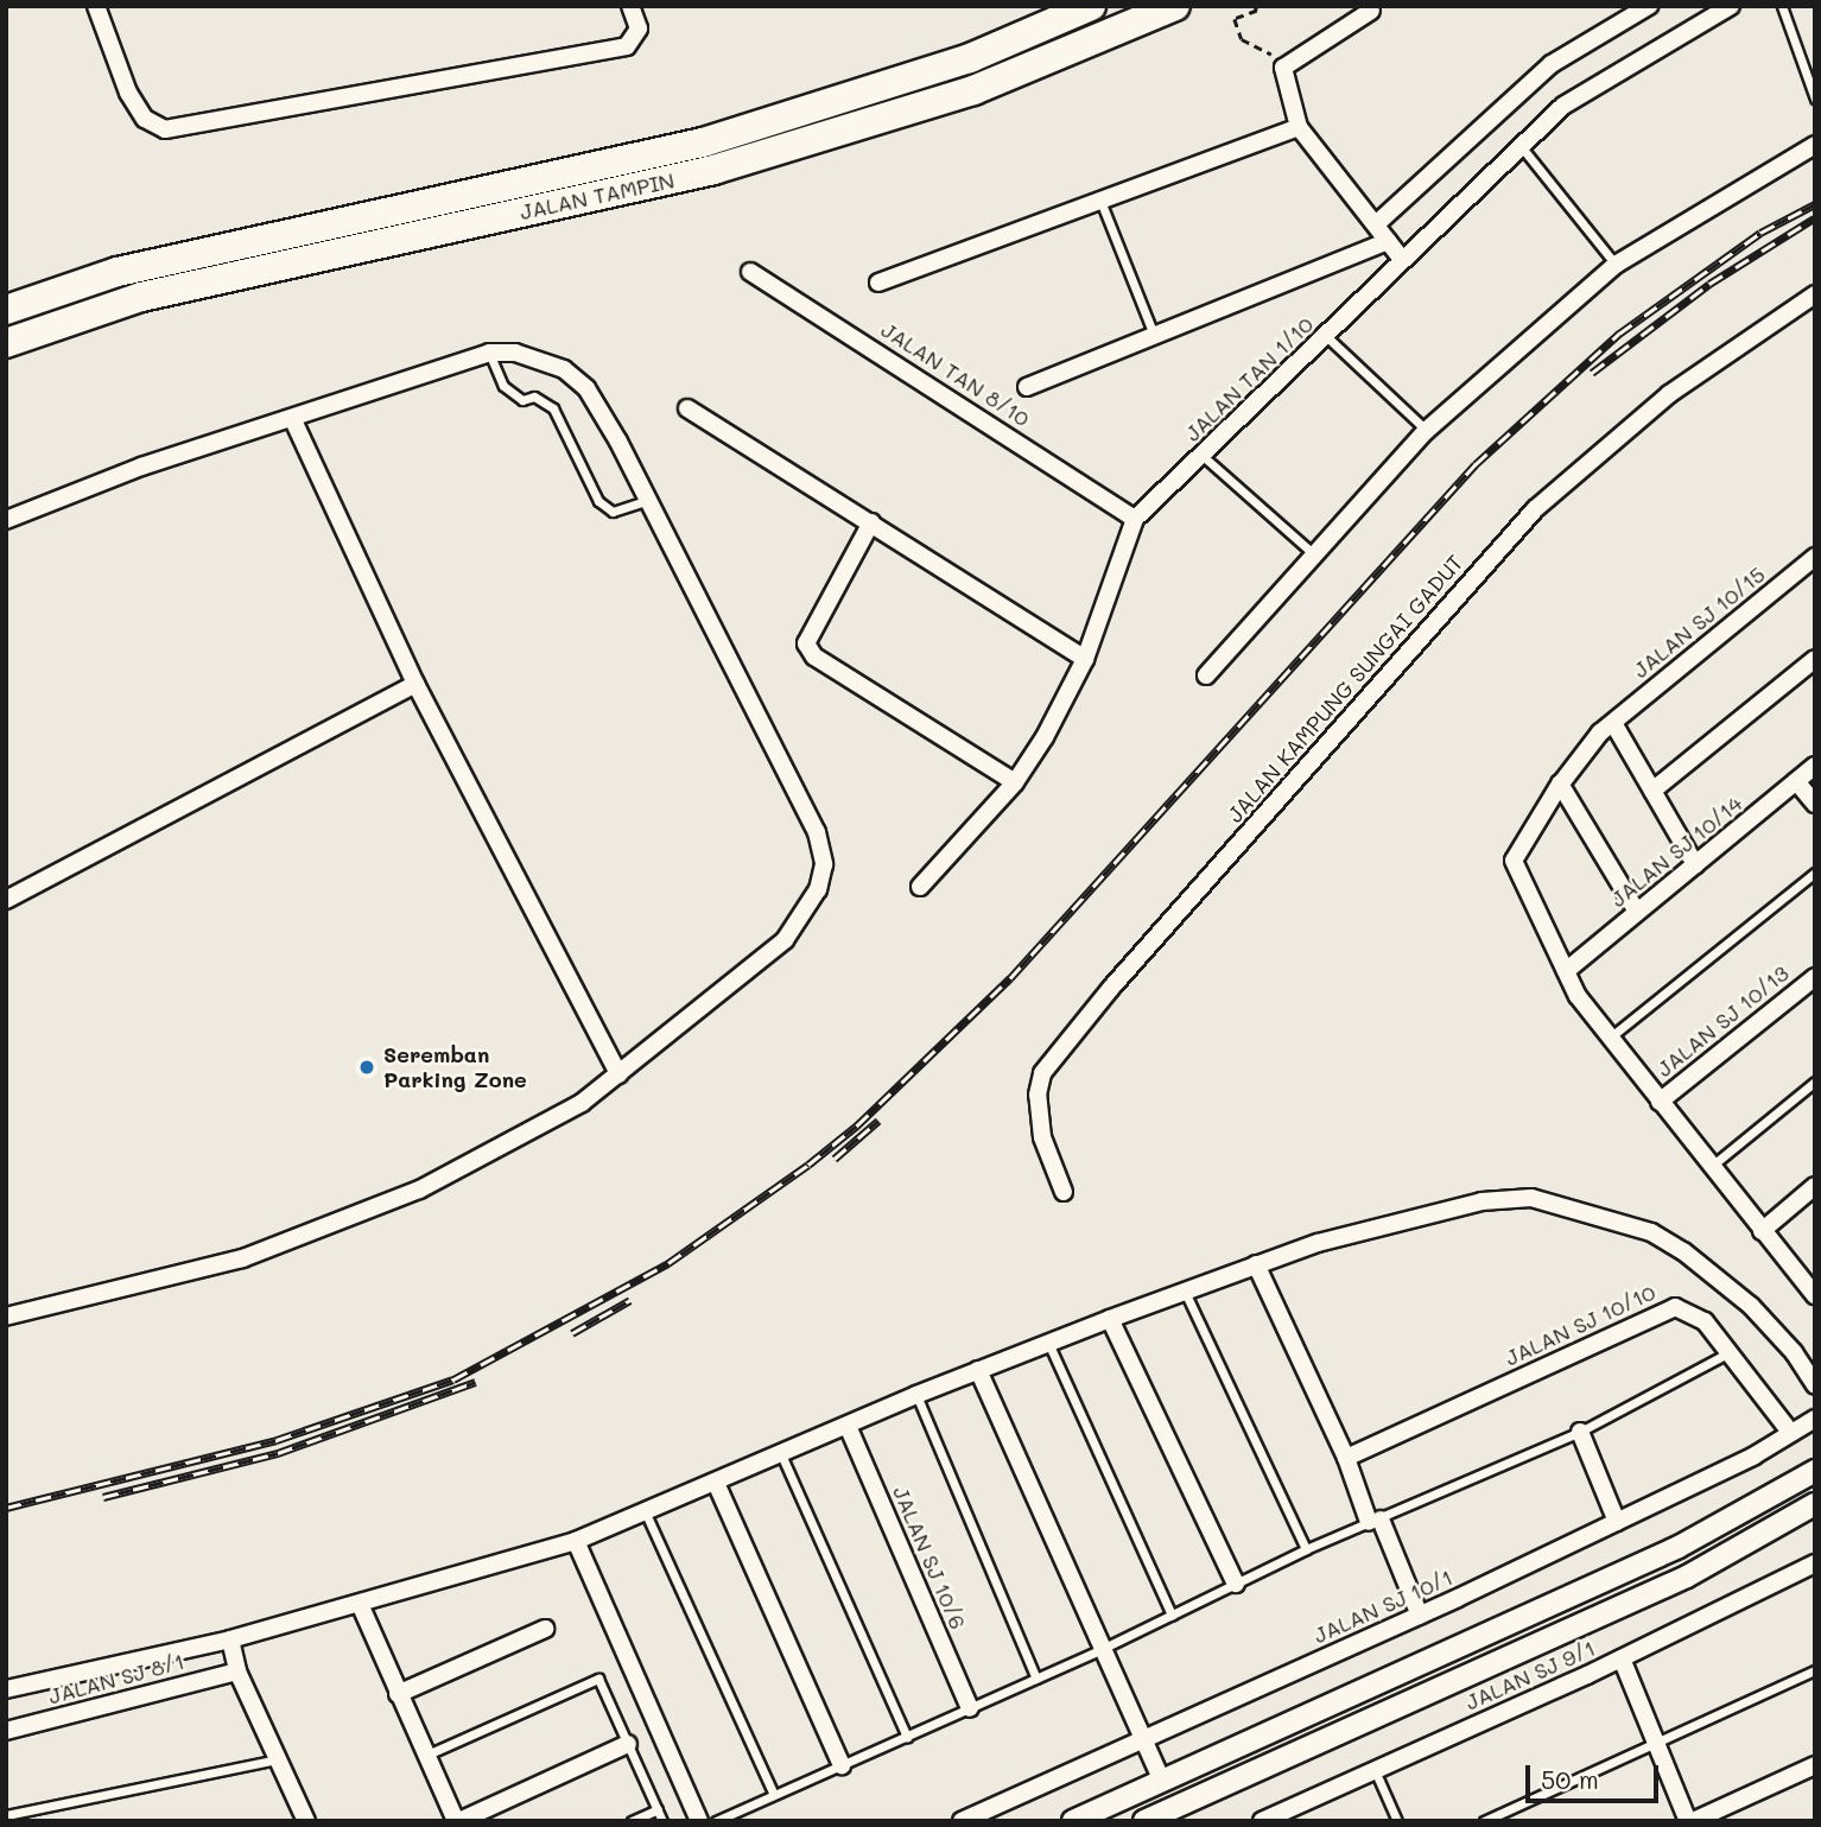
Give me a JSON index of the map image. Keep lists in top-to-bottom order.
{
  "streets": {
    "highway": ["JALAN TAMPIN"],
    "street": [
      "JALAN TAN 8/10",
      "JALAN TAN 1/10",
      "JALAN SJ 10/15",
      "JALAN KAMPUNG SUNGAI GADUT",
      "JALAN SJ 10/14",
      "JALAN SJ 10/13",
      "JALAN SJ 10/10",
      "JALAN SJ 10/6",
      "JALAN SJ 10/1",
      "JALAN SJ 9/1",
      "JALAN SJ 8/1"
    ]
  },
  "crossings": [
    ["JALAN TAN 8/10", "JALAN TAN 1/10"],
    ["JALAN SJ 10/15", "JALAN SJ 10/14"],
    ["JALAN SJ 10/10", "JALAN SJ 10/1"]
  ],
  "places": ["Seremban Parking Zone"],
  "scale_bar": "50 m"
}
